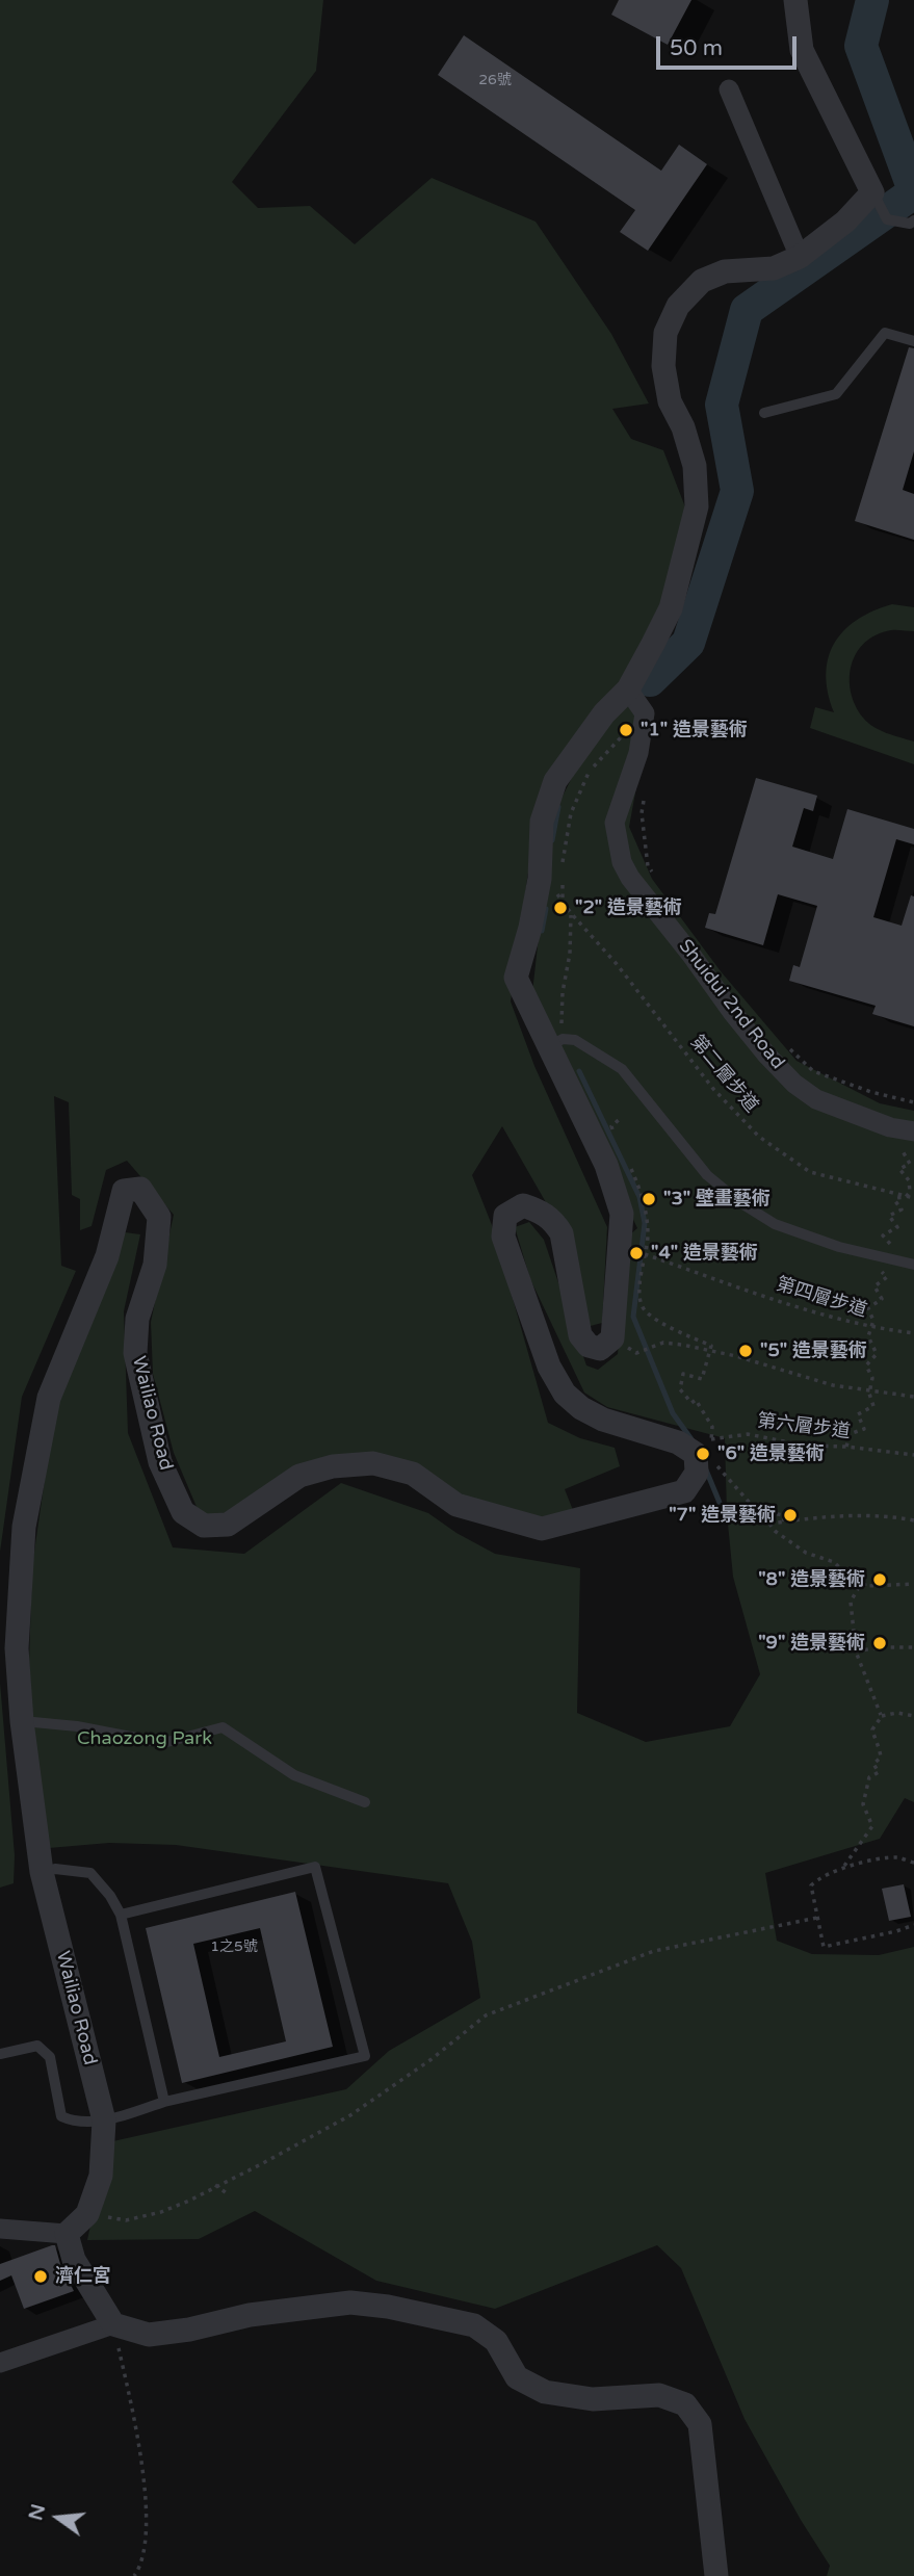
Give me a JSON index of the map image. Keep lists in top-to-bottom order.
{
  "streets": {
    "street": ["Shuidui 2nd Road", "Wailiao Road"],
    "path": ["第二層步道", "第四層步道", "第六層步道"]
  },
  "crossings": [
    ["Wailiao Road", "第六層步道"]
  ],
  "parks": ["Chaozong Park"],
  "places": [
    "\"1\" 造景藝術",
    "\"2\" 造景藝術",
    "\"3\" 壁畫藝術",
    "\"4\" 造景藝術",
    "\"5\" 造景藝術",
    "\"6\" 造景藝術",
    "\"7\" 造景藝術",
    "\"8\" 造景藝術",
    "\"9\" 造景藝術",
    "濟仁宮"
  ],
  "house_numbers": ["26號", "1之5號"],
  "scale_bar": "50 m",
  "north": "left"
}
